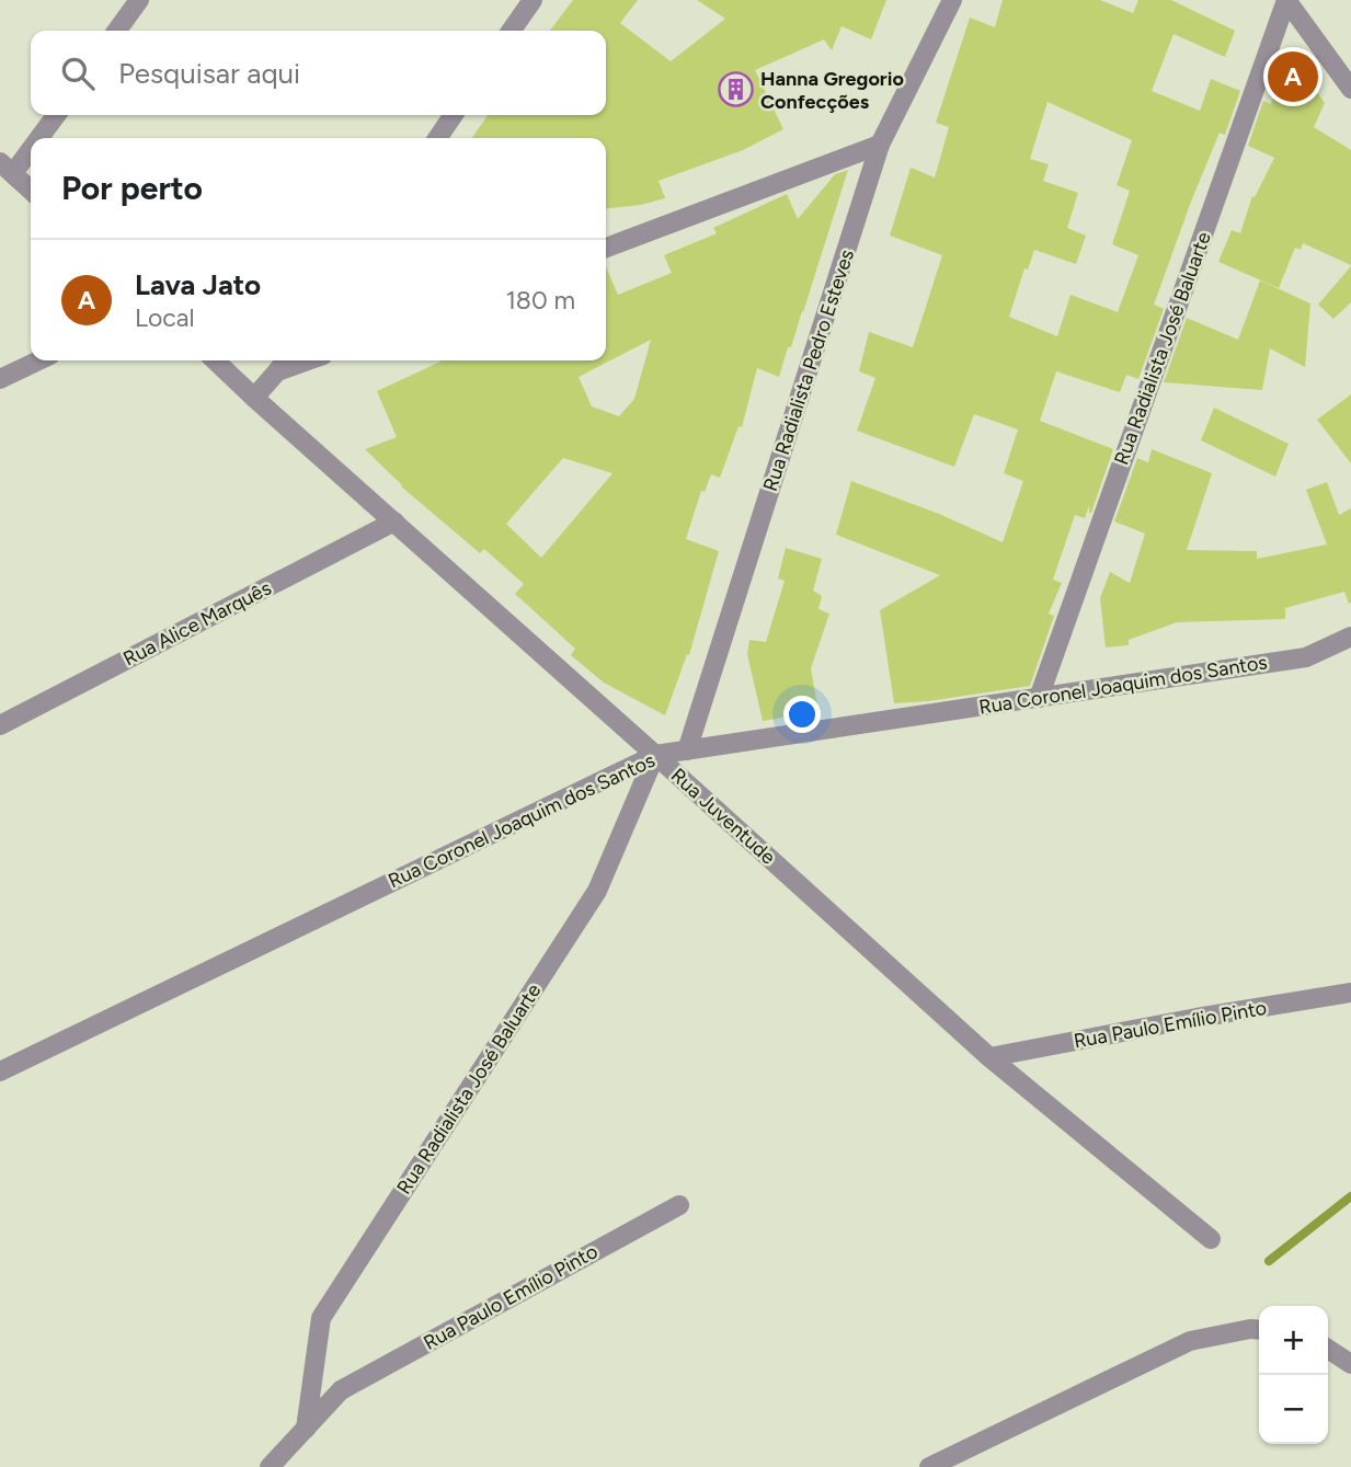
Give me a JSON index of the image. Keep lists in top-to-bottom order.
{
  "streets": {
    "street": [
      "Rua Radialista José Baluarte",
      "Rua Radialista Pedro Esteves",
      "Rua Alice Marquês",
      "Rua Coronel Joaquim dos Santos",
      "Rua Juventude",
      "Rua Paulo Emílio Pinto"
    ]
  },
  "crossings": [
    ["Rua Radialista José Baluarte", "Rua Coronel Joaquim dos Santos"],
    ["Rua Radialista José Baluarte", "Rua Juventude"],
    ["Rua Radialista José Baluarte", "Rua Paulo Emílio Pinto"],
    ["Rua Radialista Pedro Esteves", "Rua Coronel Joaquim dos Santos"],
    ["Rua Alice Marquês", "Rua Juventude"],
    ["Rua Coronel Joaquim dos Santos", "Rua Juventude"],
    ["Rua Juventude", "Rua Paulo Emílio Pinto"]
  ],
  "places": {
    "building": ["Hanna Gregorio Confecções"]
  },
  "page": {
    "search": "Pesquisar aqui",
    "pins": "A",
    "heading": "Por perto",
    "list": [
      {
        "mark": "A",
        "name": "Lava Jato",
        "note": "Local",
        "value": "180 m"
      }
    ],
    "map_buttons": ["+", "−"]
  }
}
